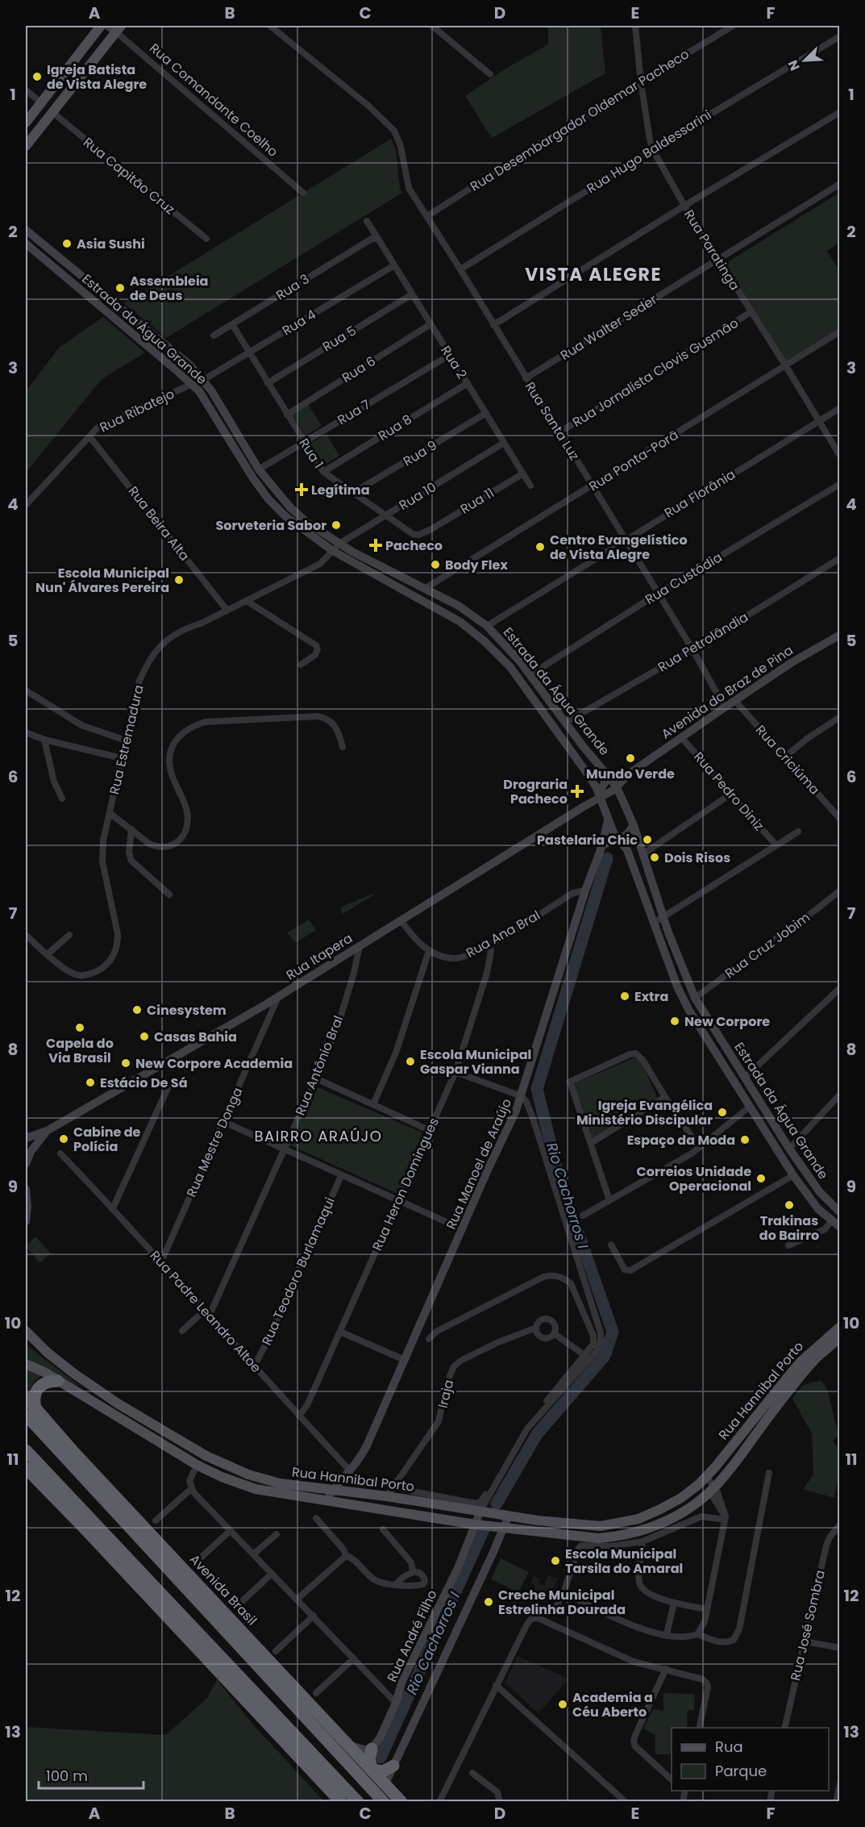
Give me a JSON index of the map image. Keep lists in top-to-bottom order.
{
  "streets": {
    "highway": ["Avenida Brasil"],
    "main road": [
      "Estrada da Água Grande",
      "Avenida do Braz de Pina",
      "Rua Itapera",
      "Rua Manoel de Araújo",
      "Rua Hannibal Porto",
      "Rua André Filho"
    ],
    "street": [
      "Rua Comandante Coelho",
      "Rua Desembargador Oldemar Pacheco",
      "Rua Hugo Baldessarini",
      "Rua Capitão Cruz",
      "Rua Paratinga",
      "Rua 3",
      "Rua 4",
      "Rua Walter Seder",
      "Rua 5",
      "Rua 2",
      "Rua 6",
      "Rua Jornalista Clovis Gusmão",
      "Rua Ribatejo",
      "Rua 7",
      "Rua Santa Luz",
      "Rua 8",
      "Rua 1",
      "Rua 9",
      "Rua Ponta-Porã",
      "Rua Florânia",
      "Rua 10",
      "Rua 11",
      "Rua Beira Alta",
      "Rua Custódia",
      "Rua Petrolândia",
      "Rua Estremadura",
      "Rua Criciúma",
      "Rua Pedro Diniz",
      "Rua Ana Bral",
      "Rua Cruz Jobim",
      "Rua Antônio Bral",
      "Rua Mestre Donga",
      "Rua Heron Domingues",
      "Rua Teodoro Burlamaqui",
      "Rua Padre Leandro Altoe",
      "Iraja",
      "Rua José Sombra"
    ]
  },
  "crossings": [
    ["Rua Desembargador Oldemar Pacheco", "Rua Paratinga"],
    ["Rua Desembargador Oldemar Pacheco", "Rua Santa Luz"],
    ["Rua Hugo Baldessarini", "Rua Paratinga"],
    ["Rua Hugo Baldessarini", "Rua Santa Luz"],
    ["Rua Paratinga", "Rua Walter Seder"],
    ["Rua Paratinga", "Rua Jornalista Clovis Gusmão"],
    ["Rua Paratinga", "Rua Ponta-Porã"],
    ["Rua Paratinga", "Rua Florânia"],
    ["Rua 3", "Rua 2"],
    ["Rua 3", "Rua 1"],
    ["Rua 4", "Estrada da Água Grande"],
    ["Rua 4", "Rua 2"],
    ["Rua 4", "Rua 1"],
    ["Rua Walter Seder", "Rua Santa Luz"],
    ["Estrada da Água Grande", "Rua Ribatejo"],
    ["Estrada da Água Grande", "Rua 7"],
    ["Estrada da Água Grande", "Rua Ponta-Porã"],
    ["Estrada da Água Grande", "Rua Florânia"],
    ["Estrada da Água Grande", "Rua 10"],
    ["Estrada da Água Grande", "Rua Custódia"],
    ["Estrada da Água Grande", "Rua Petrolândia"],
    ["Estrada da Água Grande", "Avenida do Braz de Pina"],
    ["Estrada da Água Grande", "Rua Estremadura"],
    ["Estrada da Água Grande", "Rua Cruz Jobim"],
    ["Estrada da Água Grande", "Rua Itapera"],
    ["Estrada da Água Grande", "Rua Manoel de Araújo"],
    ["Rua 5", "Rua 2"],
    ["Rua 5", "Rua 1"],
    ["Rua 2", "Rua 6"],
    ["Rua 2", "Rua 7"],
    ["Rua 2", "Rua 8"],
    ["Rua 2", "Rua 9"],
    ["Rua 2", "Rua 10"],
    ["Rua 2", "Rua 11"],
    ["Rua 6", "Rua 1"],
    ["Rua Jornalista Clovis Gusmão", "Rua Santa Luz"],
    ["Rua Ribatejo", "Rua Beira Alta"],
    ["Rua 7", "Rua 1"],
    ["Rua Santa Luz", "Rua Ponta-Porã"],
    ["Rua Santa Luz", "Rua Florânia"],
    ["Rua Santa Luz", "Rua Custódia"],
    ["Rua Santa Luz", "Rua Petrolândia"],
    ["Rua Santa Luz", "Avenida do Braz de Pina"],
    ["Rua 8", "Rua 1"],
    ["Rua 1", "Rua 9"],
    ["Rua 1", "Rua 10"],
    ["Rua 1", "Rua 11"],
    ["Rua 10", "Rua Estremadura"],
    ["Rua Beira Alta", "Rua Estremadura"],
    ["Avenida do Braz de Pina", "Rua Criciúma"],
    ["Avenida do Braz de Pina", "Rua Pedro Diniz"],
    ["Avenida do Braz de Pina", "Rua Itapera"],
    ["Rua Ana Bral", "Rua Itapera"],
    ["Rua Ana Bral", "Rua Manoel de Araújo"],
    ["Rua Ana Bral", "Rua Heron Domingues"],
    ["Rua Itapera", "Rua Antônio Bral"],
    ["Rua Itapera", "Rua Mestre Donga"],
    ["Rua Antônio Bral", "Rua Padre Leandro Altoe"],
    ["Rua Mestre Donga", "Rua Padre Leandro Altoe"],
    ["Rua Manoel de Araújo", "Rua Padre Leandro Altoe"],
    ["Rua Manoel de Araújo", "Rua Hannibal Porto"],
    ["Rua Heron Domingues", "Rua Padre Leandro Altoe"],
    ["Rua Teodoro Burlamaqui", "Rua Padre Leandro Altoe"],
    ["Rua Hannibal Porto", "Iraja"],
    ["Rua Hannibal Porto", "Rua André Filho"]
  ],
  "districts": ["VISTA ALEGRE", "BAIRRO ARAÚJO"],
  "water": ["Rio Cachorros I"],
  "places": {
    "other": [
      "Igreja Batista de Vista Alegre",
      "Asia Sushi",
      "Assembleia de Deus",
      "Sorveteria Sabor",
      "Centro Evangelístico de Vista Alegre",
      "Body Flex",
      "Escola Municipal Nun' Álvares Pereira",
      "Mundo Verde",
      "Pastelaria Chic",
      "Dois Risos",
      "Extra",
      "Cinesystem",
      "New Corpore",
      "Capela do Via Brasil",
      "Casas Bahia",
      "Escola Municipal Gaspar Vianna",
      "New Corpore Academia",
      "Estácio De Sá",
      "Igreja Evangélica Ministério Discipular",
      "Cabine de Polícia",
      "Espaço da Moda",
      "Correios Unidade Operacional",
      "Trakinas do Bairro",
      "Escola Municipal Tarsila do Amaral",
      "Creche Municipal Estrelinha Dourada",
      "Academia a Céu Aberto"
    ],
    "health": ["Legítima", "Pacheco", "Drograria Pacheco"]
  },
  "legend": ["Rua", "Parque"],
  "scale_bar": "100 m",
  "north": "bottom left",
  "grid": {
    "columns": [
      "A",
      "B",
      "C",
      "D",
      "E",
      "F"
    ],
    "rows": [
      "1",
      "2",
      "3",
      "4",
      "5",
      "6",
      "7",
      "8",
      "9",
      "10",
      "11",
      "12",
      "13"
    ]
  }
}
